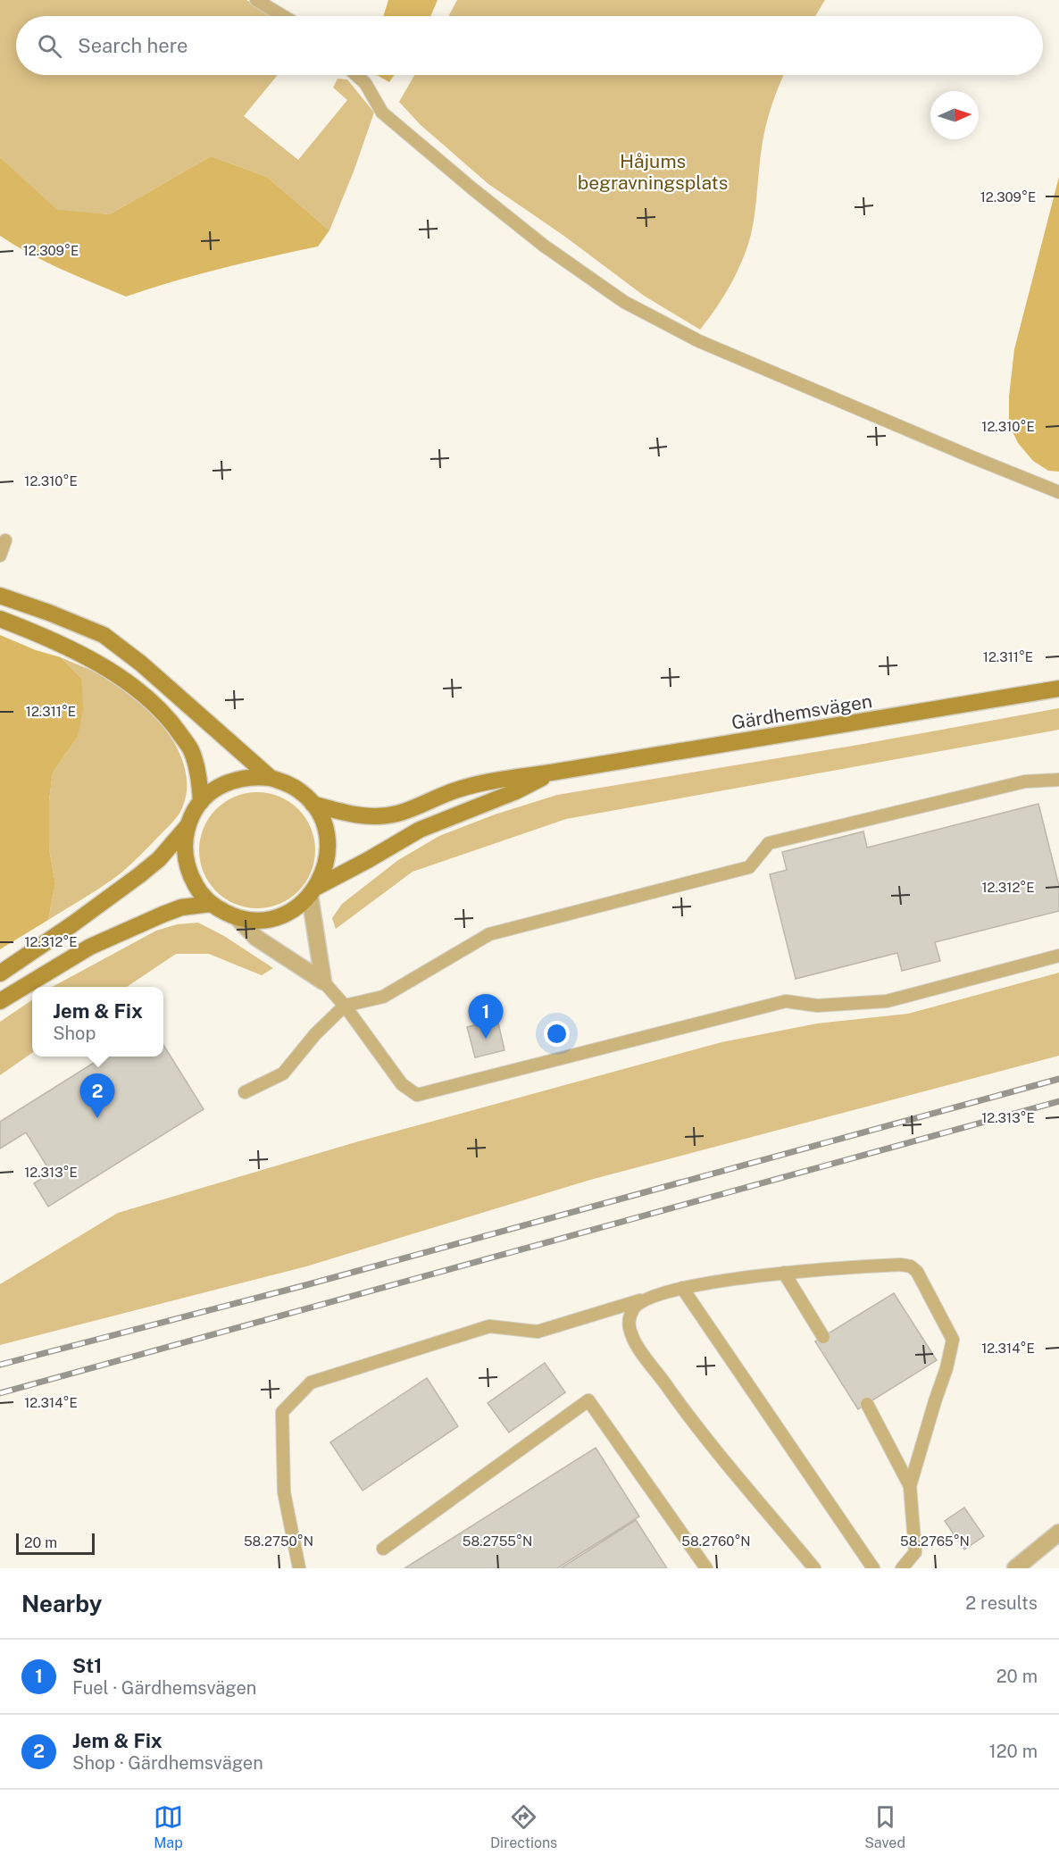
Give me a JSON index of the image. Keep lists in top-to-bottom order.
{
  "streets": {
    "main road": ["Gärdhemsvägen"]
  },
  "parks": ["Håjums begravningsplats"],
  "scale_bar": "20 m",
  "north": "right",
  "page": {
    "search": "Search here",
    "popup": ["Jem & Fix", "Shop"],
    "pins": ["1", "2"],
    "scale": "20 m",
    "heading": ["Nearby", "2 results"],
    "list": [
      {
        "mark": "1",
        "name": "St1",
        "note": "Fuel · Gärdhemsvägen",
        "value": "20 m"
      },
      {
        "mark": "2",
        "name": "Jem & Fix",
        "note": "Shop · Gärdhemsvägen",
        "value": "120 m"
      }
    ],
    "nav": ["Map", "Directions", "Saved"]
  },
  "coordinates": [
    "12.309°E",
    "12.310°E",
    "12.311°E",
    "12.312°E",
    "12.313°E",
    "12.314°E",
    "58.2750°N",
    "58.2755°N",
    "58.2760°N",
    "58.2765°N"
  ]
}
